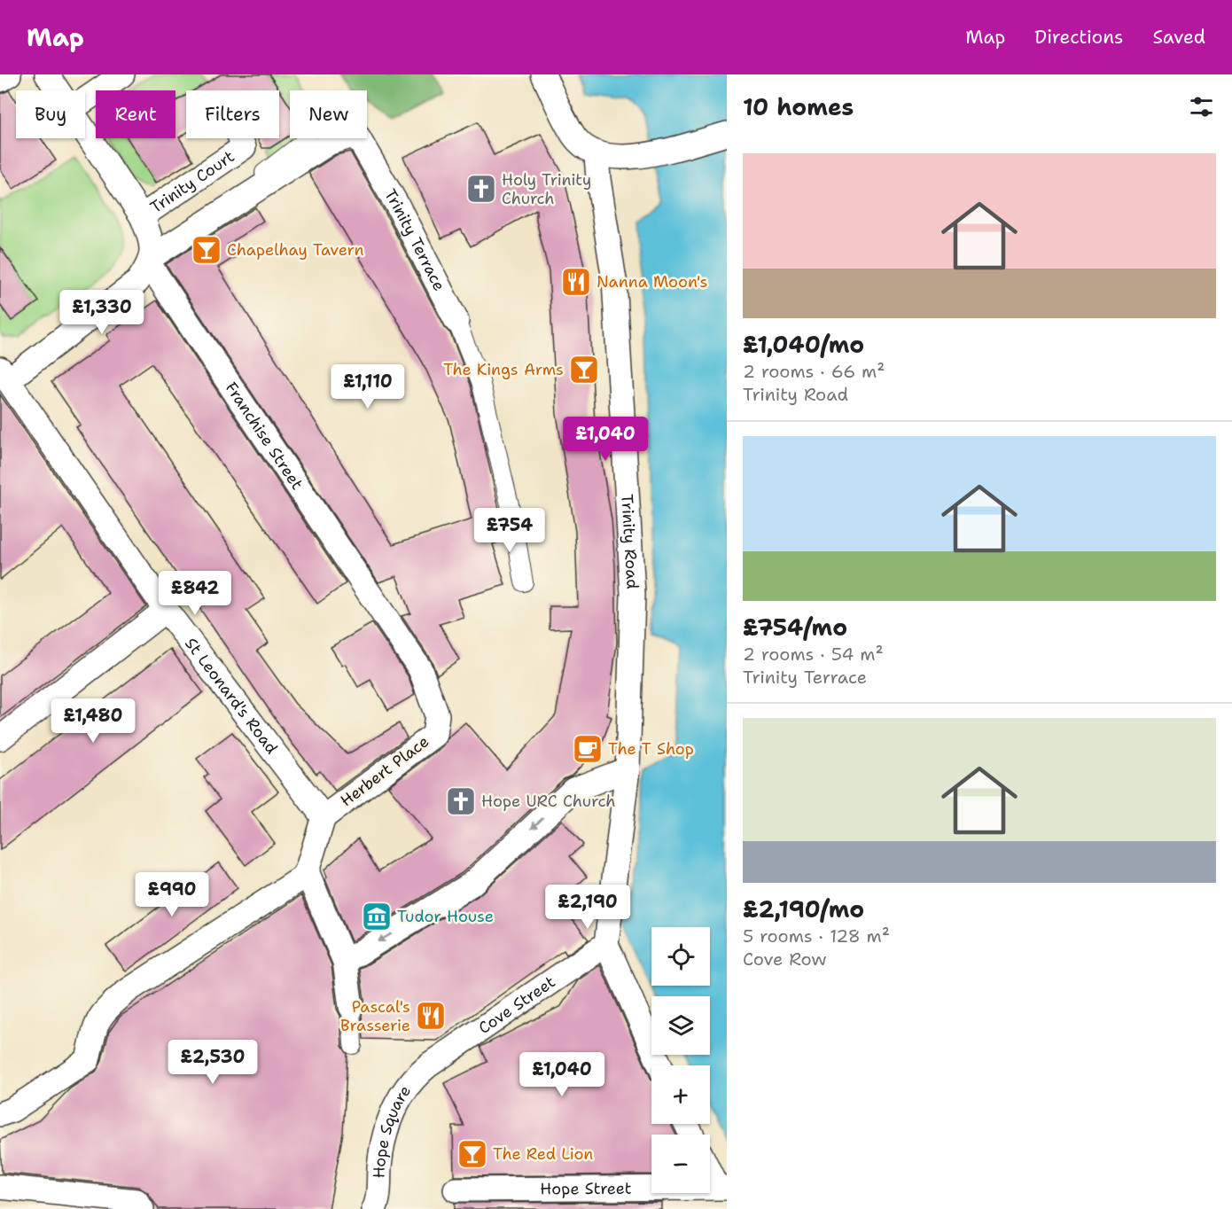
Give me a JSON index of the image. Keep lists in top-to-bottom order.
{
  "streets": {
    "street": [
      "Trinity Court",
      "Trinity Terrace",
      "Franchise Street",
      "Trinity Road",
      "St Leonard's Road",
      "Herbert Place",
      "Cove Street",
      "Hope Square",
      "Hope Street"
    ]
  },
  "crossings": [
    ["Trinity Court", "Franchise Street"],
    ["Trinity Terrace", "Franchise Street"],
    ["Franchise Street", "Herbert Place"],
    ["Trinity Road", "Cove Street"],
    ["St Leonard's Road", "Herbert Place"],
    ["Cove Street", "Hope Square"]
  ],
  "places": {
    "church": ["Holy Trinity Church", "Hope URC Church"],
    "bar": ["Chapelhay Tavern", "The Kings Arms", "The Red Lion"],
    "restaurant": ["Nanna Moon's", "Pascal's Brasserie"],
    "cafe": ["The T Shop"],
    "museum": ["Tudor House"]
  },
  "page": {
    "header": "Map",
    "nav": ["Map", "Directions", "Saved"],
    "heading": "10 homes",
    "chip": [
      "Buy",
      "Rent",
      "Filters",
      "New"
    ],
    "list": [
      {
        "name": "£1,040/mo",
        "note": "2 rooms · 66 m² · Trinity Road"
      },
      {
        "name": "£754/mo",
        "note": "2 rooms · 54 m² · Trinity Terrace"
      },
      {
        "name": "£2,190/mo",
        "note": "5 rooms · 128 m² · Cove Row"
      }
    ],
    "price": [
      "£1,330",
      "£1,110",
      "£1,040",
      "£754",
      "£842",
      "£1,480",
      "£990",
      "£2,190",
      "£2,530",
      "£1,040"
    ],
    "map_buttons": ["+", "−"]
  }
}
